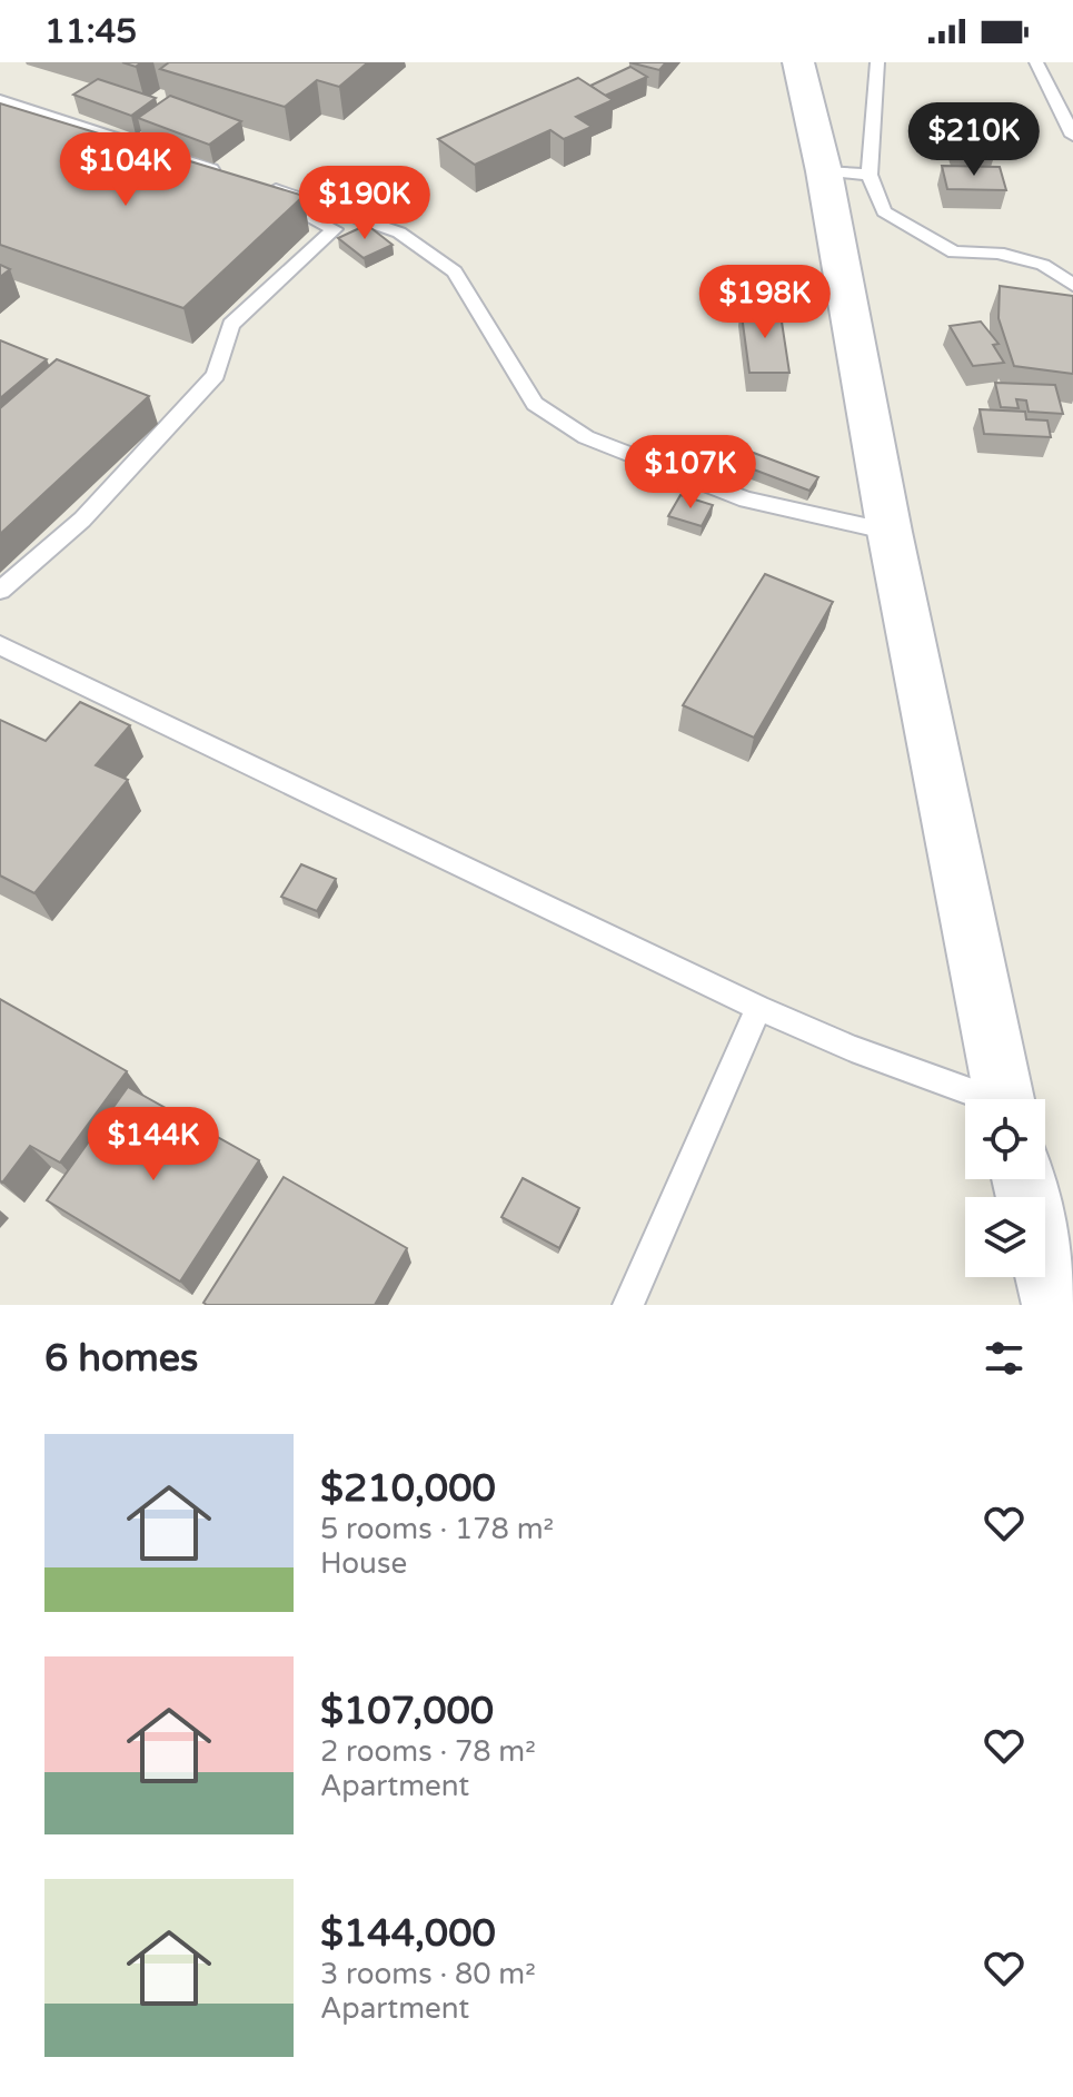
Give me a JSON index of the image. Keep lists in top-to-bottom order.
{
  "page": {
    "status": "11:45",
    "price": [
      "$210K",
      "$104K",
      "$190K",
      "$198K",
      "$107K",
      "$144K"
    ],
    "heading": "6 homes",
    "list": [
      {
        "name": "$210,000",
        "note": "5 rooms · 178 m² · House"
      },
      {
        "name": "$107,000",
        "note": "2 rooms · 78 m² · Apartment"
      },
      {
        "name": "$144,000",
        "note": "3 rooms · 80 m² · Apartment"
      }
    ]
  }
}
